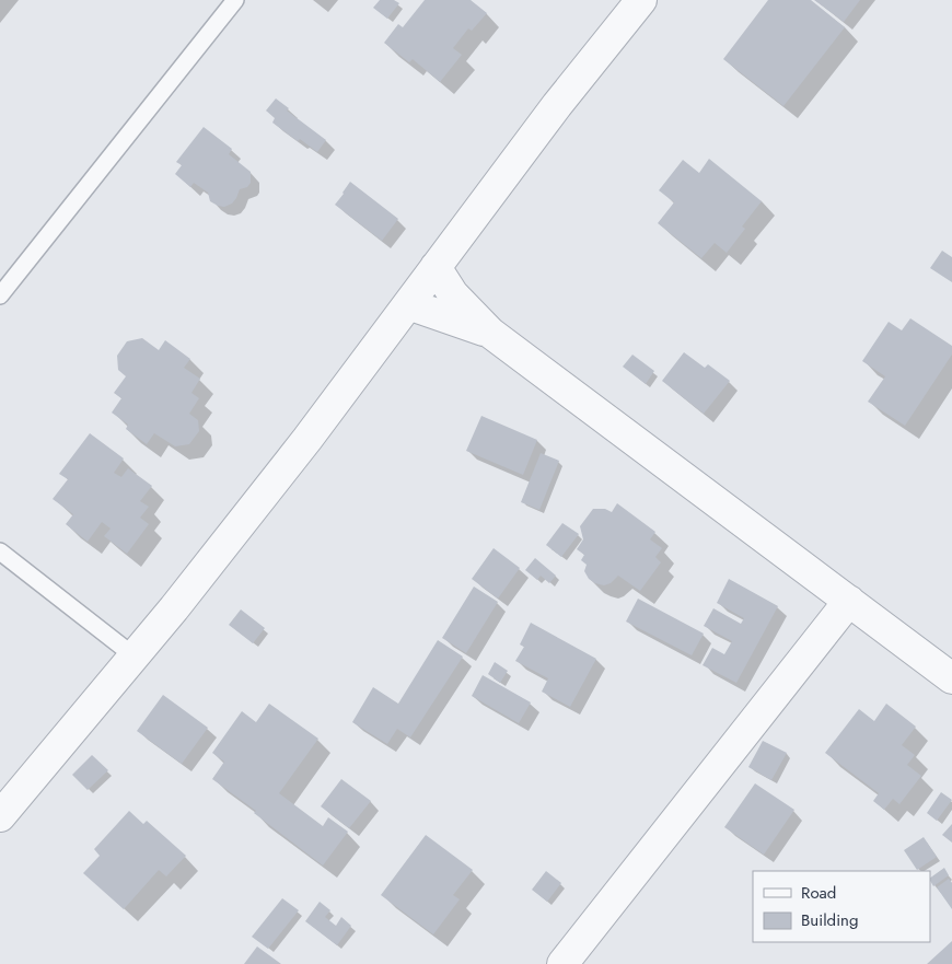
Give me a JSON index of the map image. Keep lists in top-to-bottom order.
{
  "legend": ["Road", "Building"]
}
